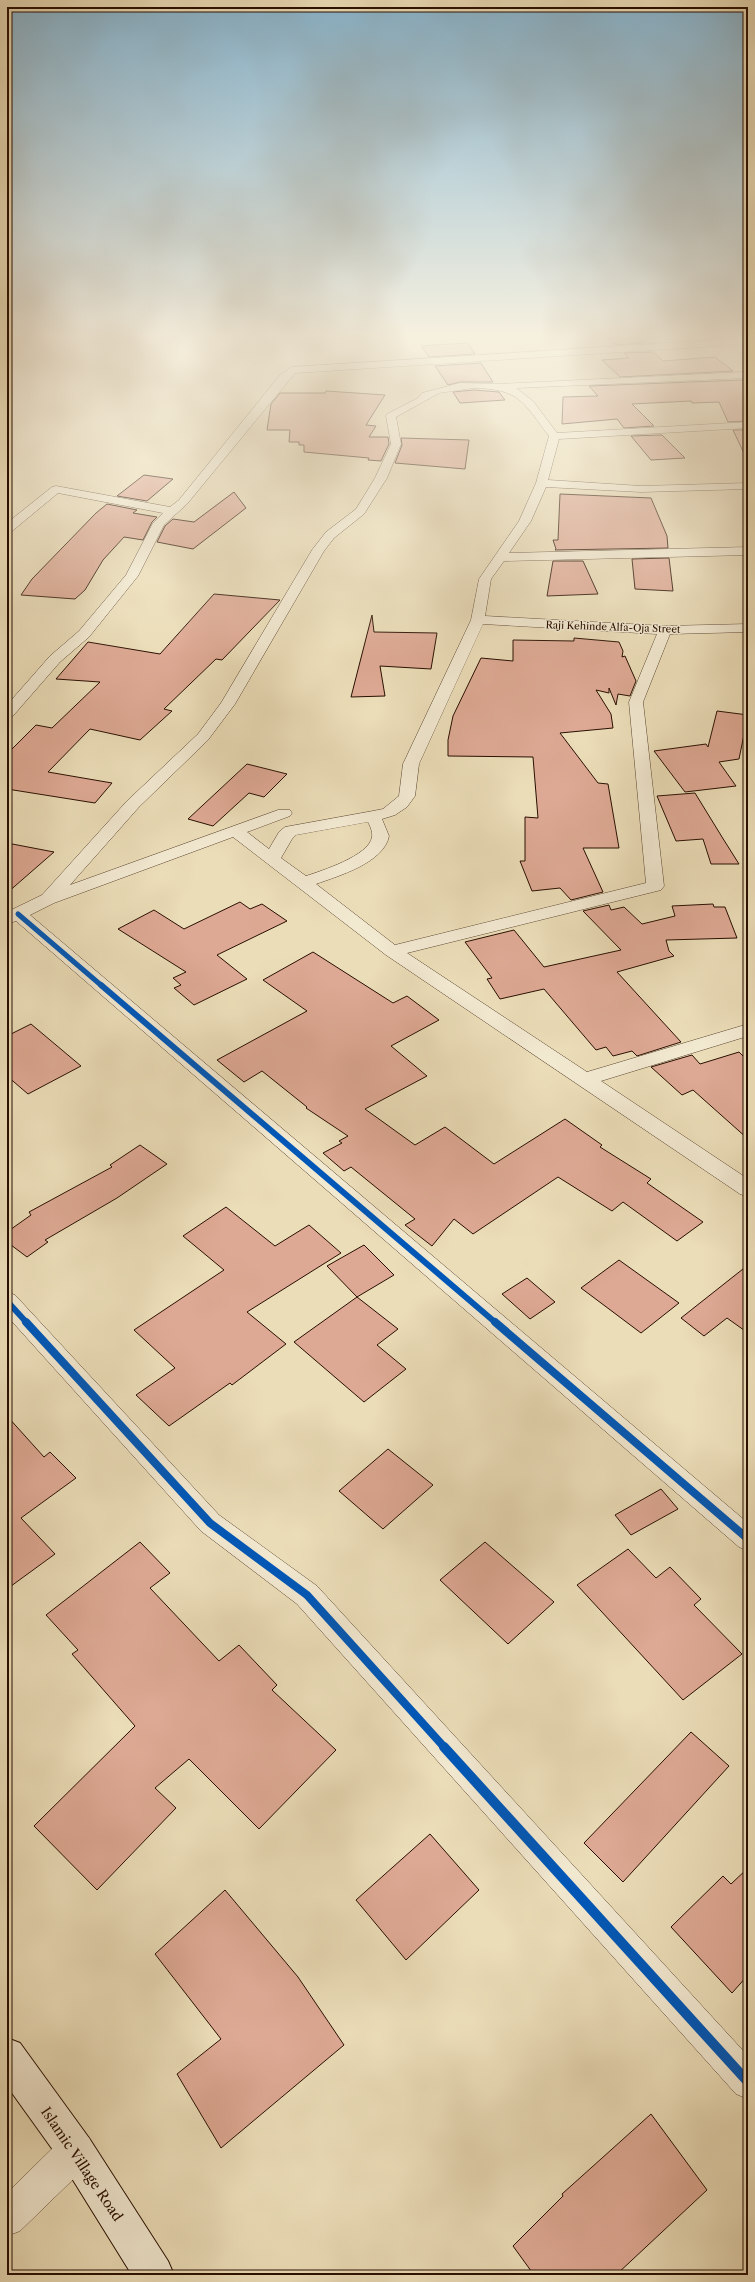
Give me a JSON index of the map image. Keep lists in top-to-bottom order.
{
  "streets": {
    "street": ["Raji Kehinde Alfa-Oja Street", "Islamic Village Road"]
  }
}
